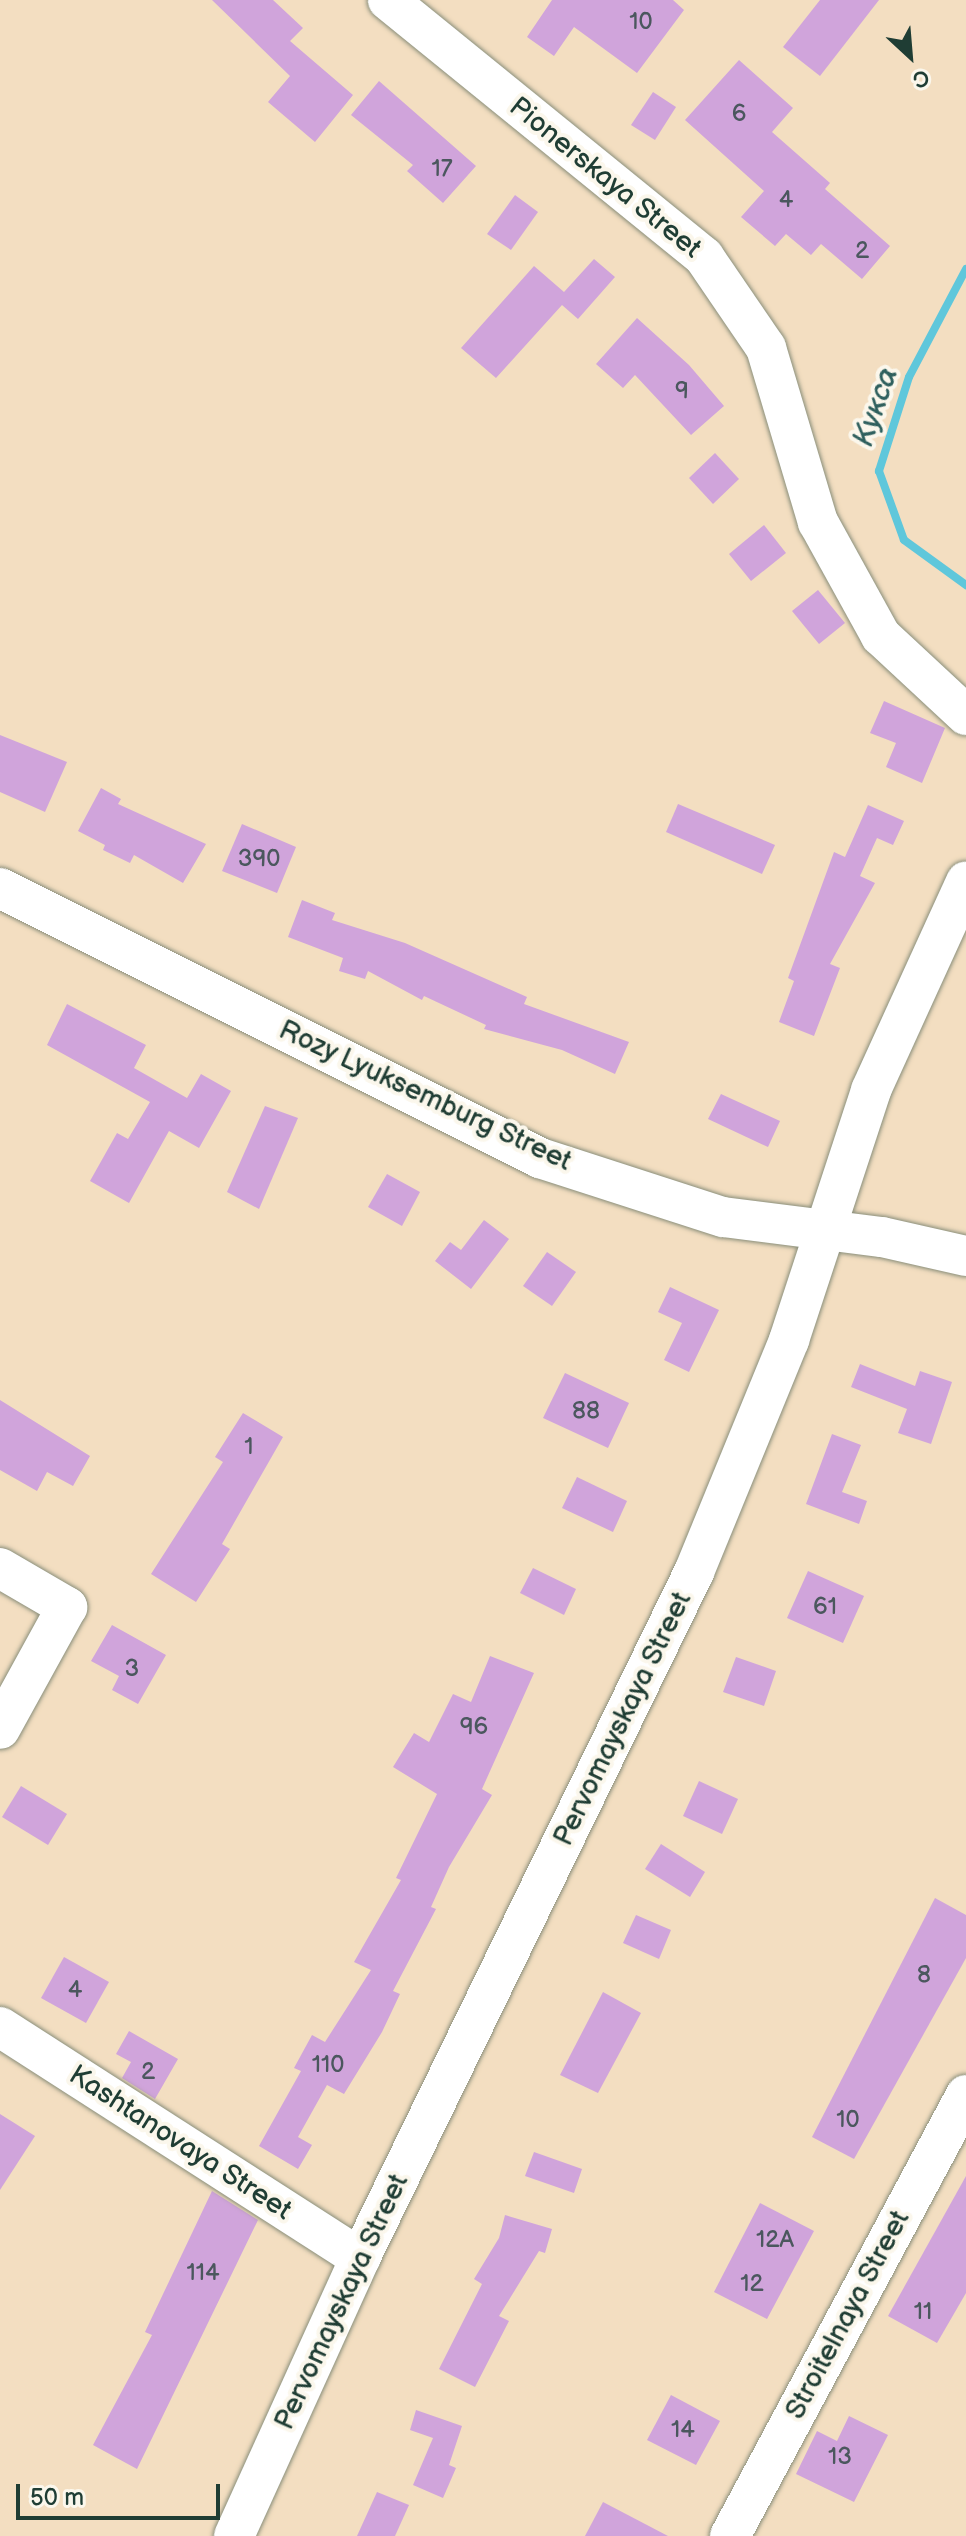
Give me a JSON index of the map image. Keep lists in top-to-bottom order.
{
  "streets": {
    "street": [
      "Pionerskaya Street",
      "Rozy Lyuksemburg Street",
      "Pervomayskaya Street",
      "Kashtanovaya Street",
      "Stroitelnaya Street"
    ]
  },
  "crossings": [
    ["Rozy Lyuksemburg Street", "Pervomayskaya Street"],
    ["Pervomayskaya Street", "Kashtanovaya Street"]
  ],
  "water": ["Кукса"],
  "house_numbers": [
    "10",
    "6",
    "17",
    "4",
    "2",
    "9",
    "390",
    "88",
    "1",
    "61",
    "3",
    "96",
    "8",
    "4",
    "110",
    "2",
    "10",
    "12А",
    "114",
    "12",
    "11",
    "14",
    "13"
  ],
  "scale_bar": "50 m",
  "north": "bottom right"
}
